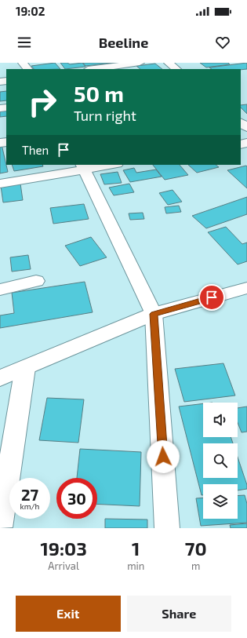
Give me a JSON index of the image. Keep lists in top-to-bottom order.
{
  "page": {
    "status": "19:02",
    "header": "Beeline",
    "turn": ["50 m", "Turn right"],
    "then": "Then",
    "speed": "27 km/h",
    "limit": "30",
    "eta": [
      "19:03",
      "Arrival",
      "1",
      "min",
      "70",
      "m"
    ],
    "buttons": ["Exit", "Share"]
  }
}
